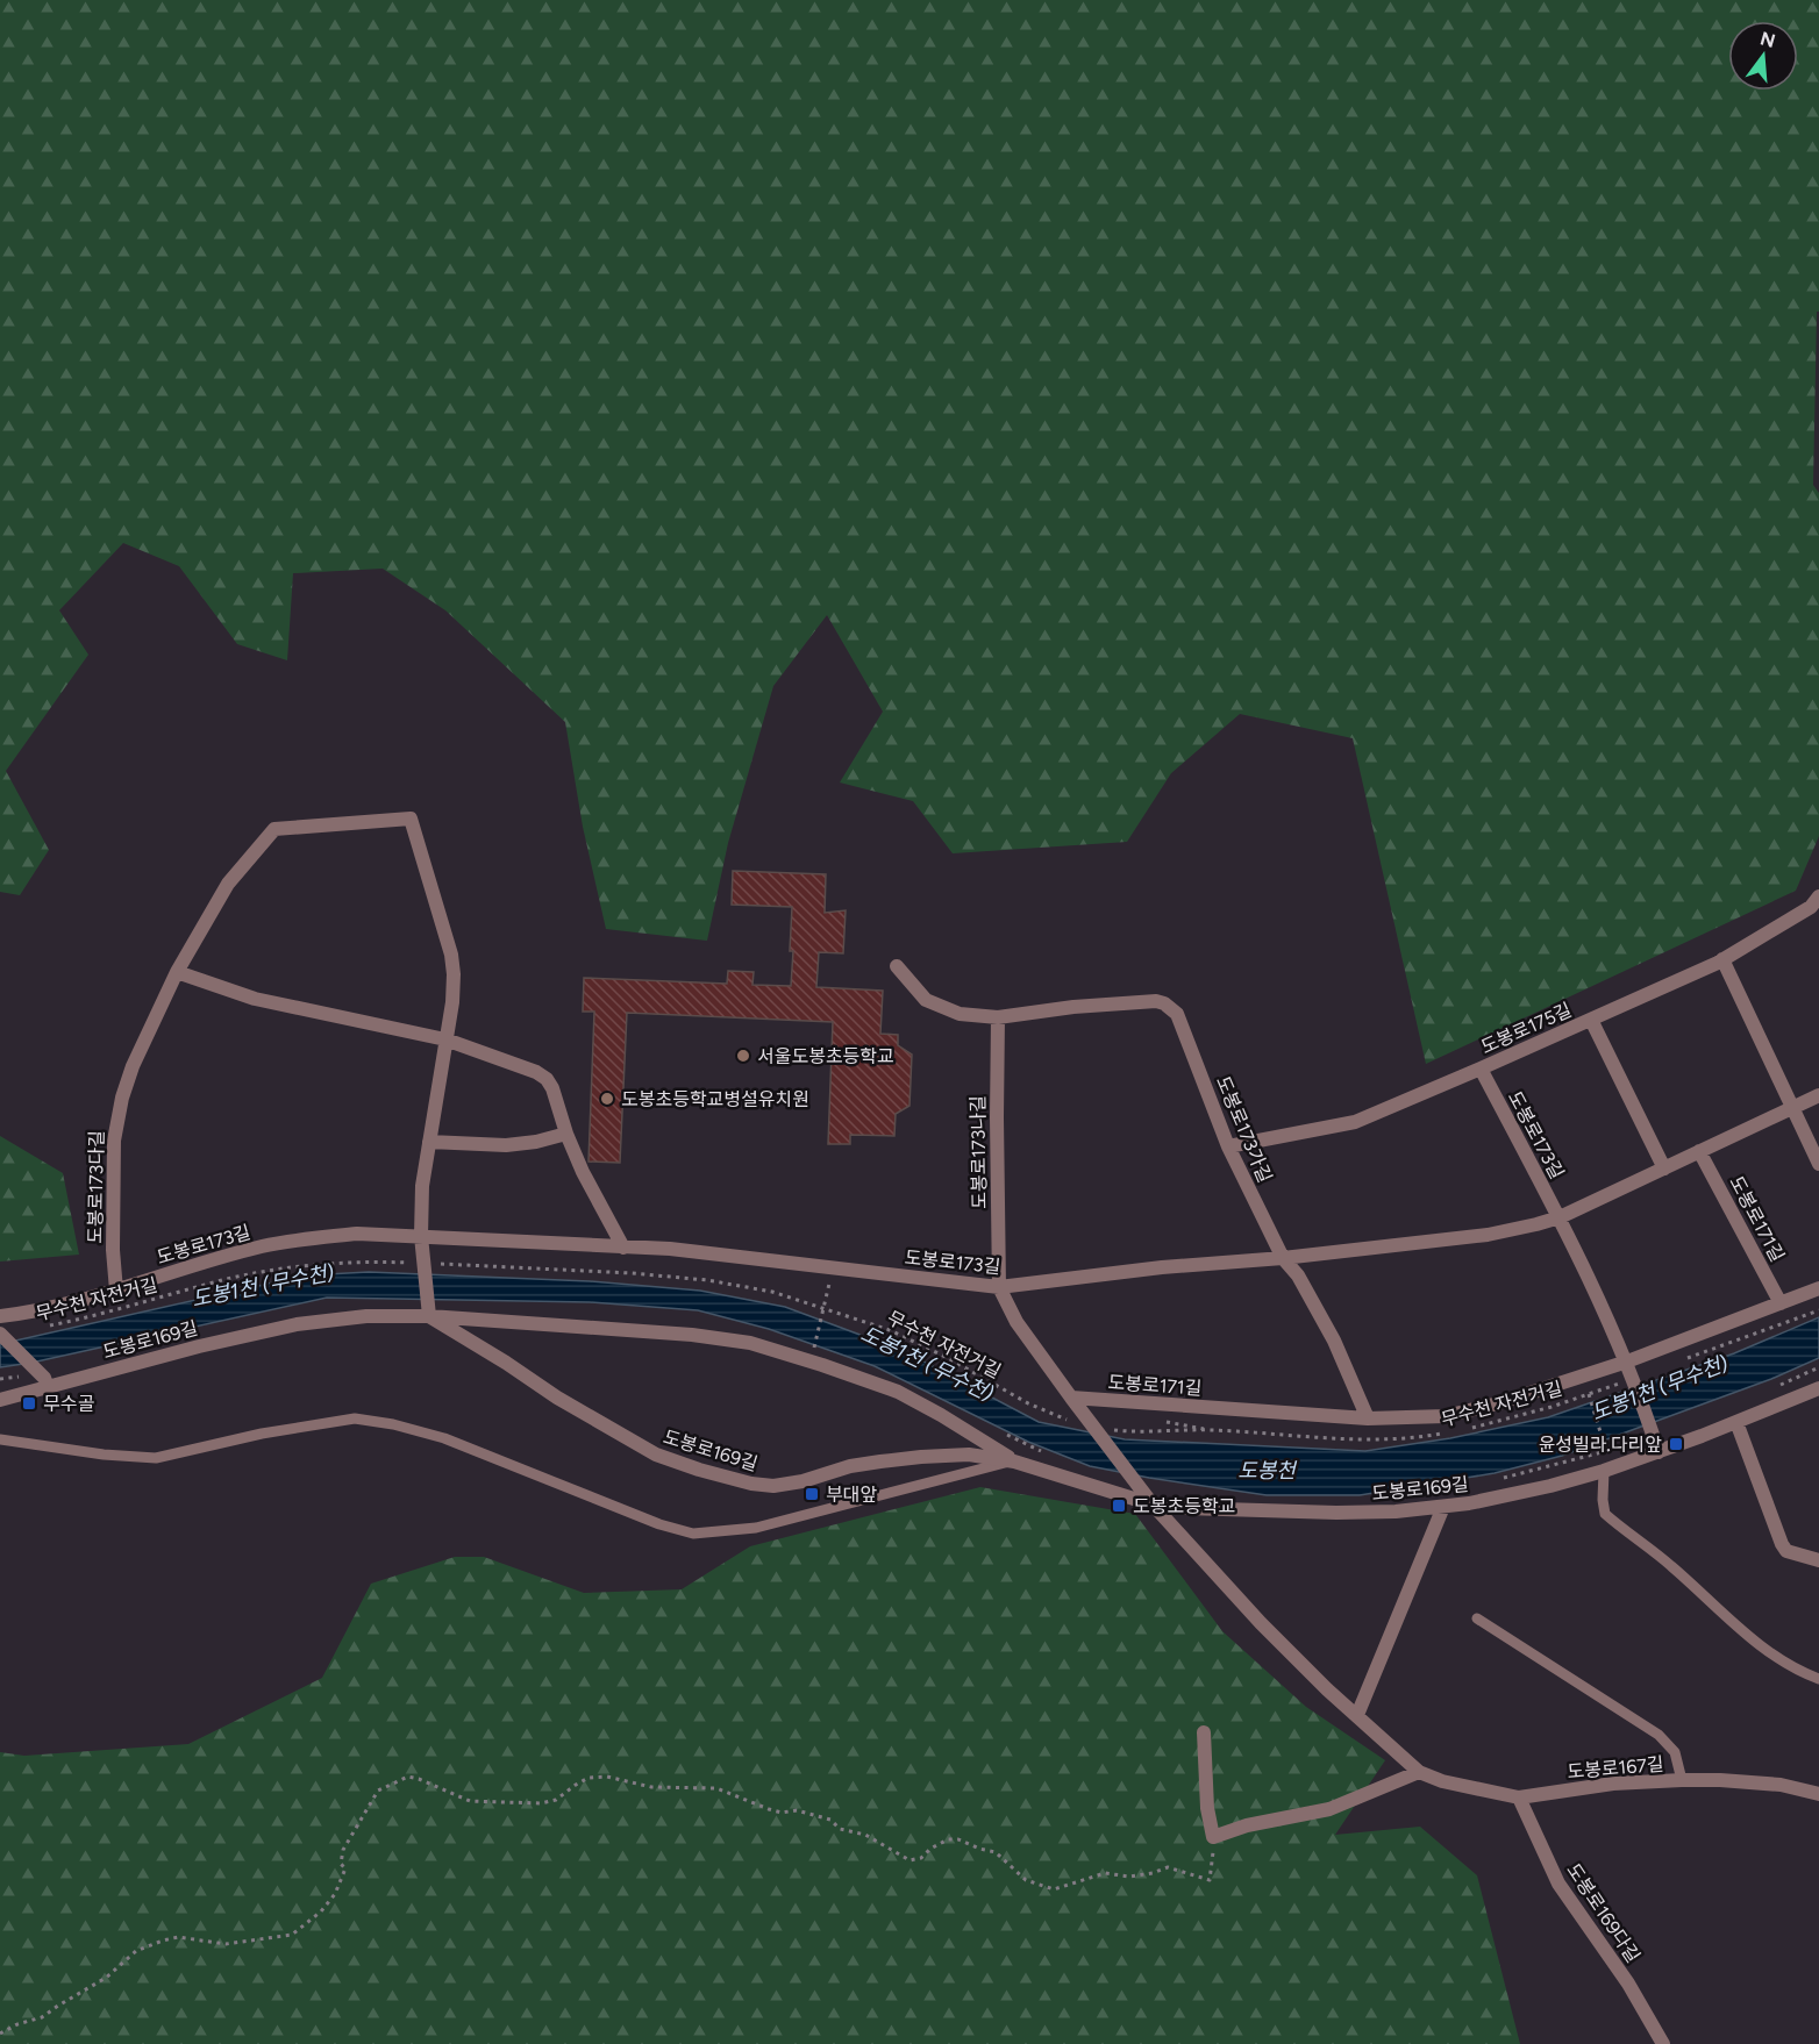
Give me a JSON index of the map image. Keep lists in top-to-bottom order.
{
  "streets": {
    "street": [
      "도봉로175길",
      "도봉로173가길",
      "도봉로173길",
      "도봉로173나길",
      "도봉로173다길",
      "도봉로171길",
      "도봉로169길",
      "도봉로167길",
      "도봉로169다길"
    ],
    "path": ["무수천 자전거길"]
  },
  "crossings": [
    ["도봉로175길", "도봉로173가길"],
    ["도봉로175길", "도봉로173길"],
    ["도봉로173가길", "도봉로173길"],
    ["도봉로173가길", "도봉로173나길"],
    ["도봉로173길", "도봉로173나길"],
    ["도봉로173길", "도봉로173다길"],
    ["도봉로173길", "도봉로171길"],
    ["도봉로171길", "무수천 자전거길"],
    ["도봉로171길", "도봉로167길"],
    ["무수천 자전거길", "도봉로167길"],
    ["도봉로169길", "도봉로167길"],
    ["도봉로167길", "도봉로169다길"]
  ],
  "water": ["도봉1천 (무수천)", "도봉천"],
  "places": {
    "other": ["서울도봉초등학교", "도봉초등학교병설유치원"],
    "transit": [
      "무수골",
      "윤성빌라.다리앞",
      "부대앞",
      "도봉초등학교"
    ]
  },
  "north": "top"
}
